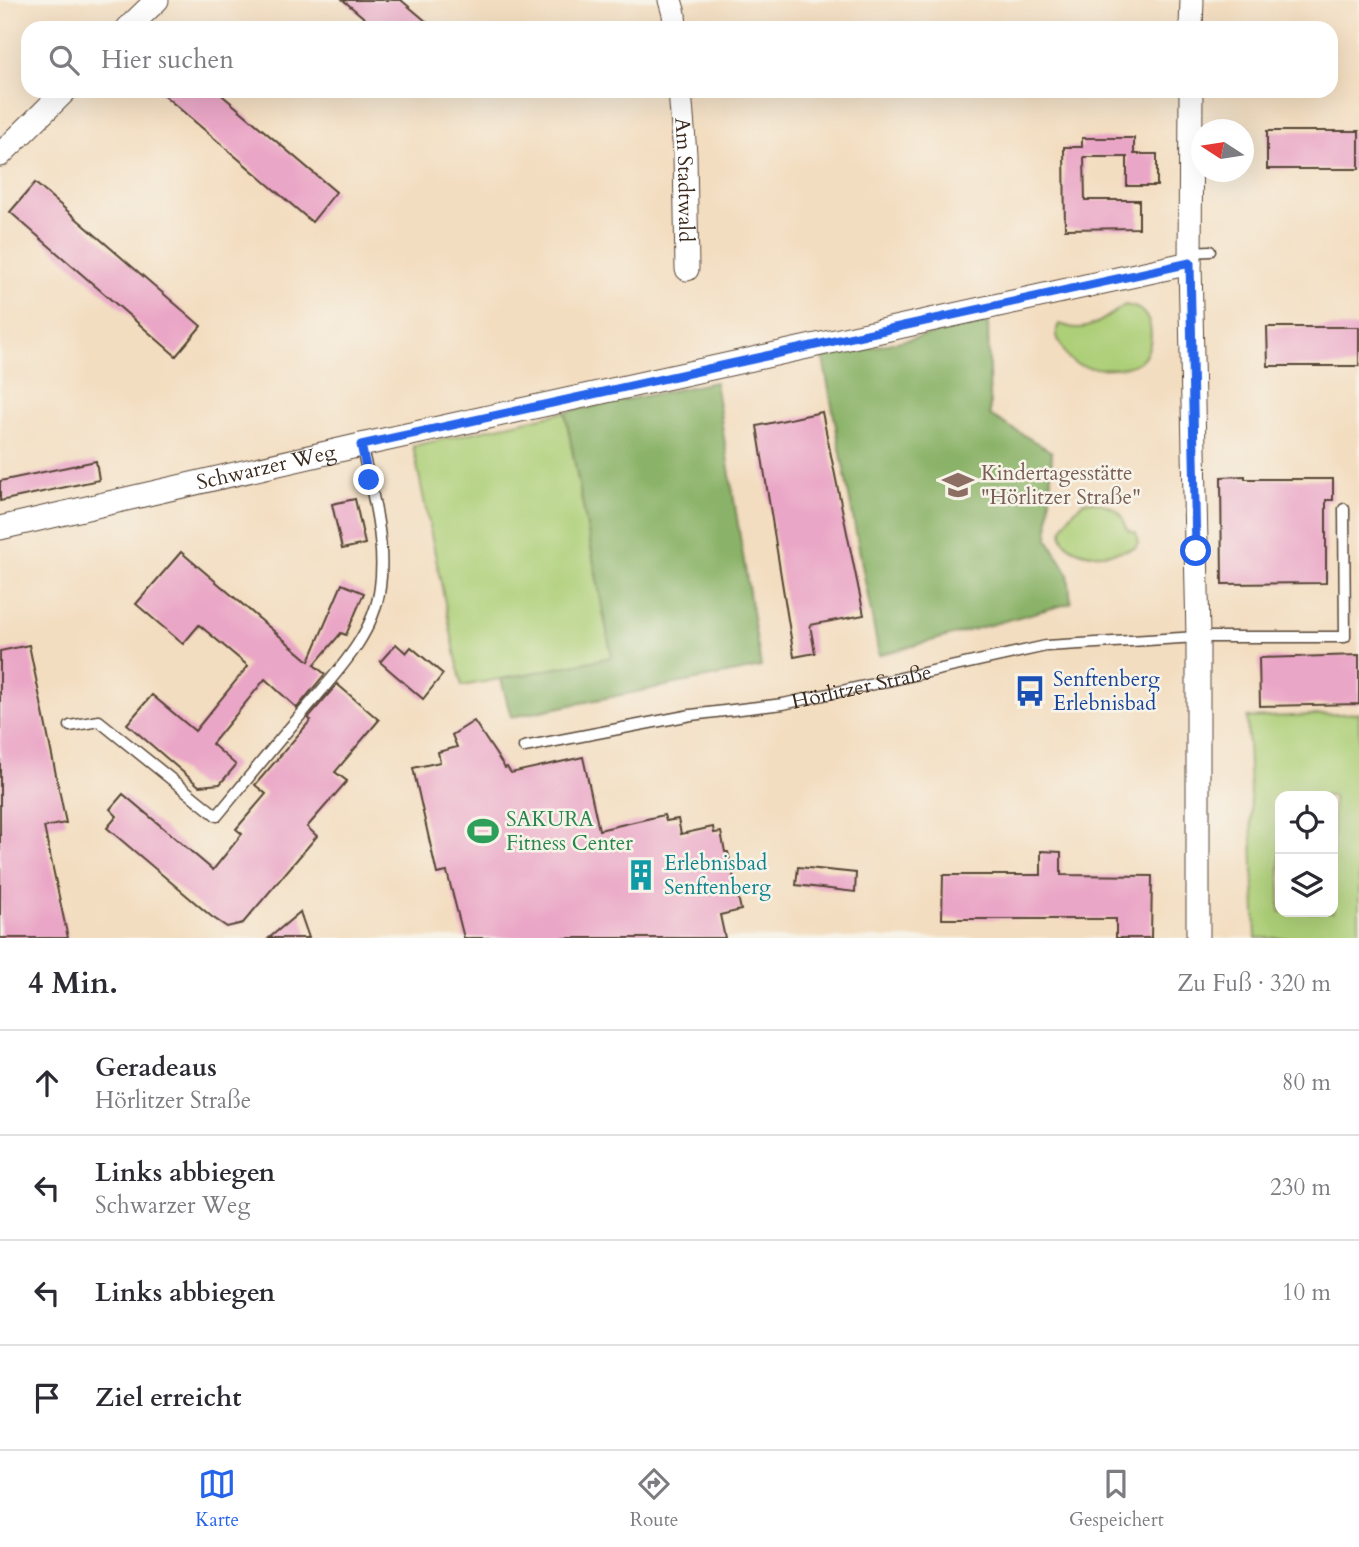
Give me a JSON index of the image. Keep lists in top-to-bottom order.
{
  "streets": {
    "street": ["Am Stadtwald", "Schwarzer Weg"],
    "lane": ["Hörlitzer Straße"]
  },
  "places": {
    "school or university": ["Kindertagesstätte \"Hörlitzer Straße\""],
    "bus stop": ["Senftenberg Erlebnisbad"],
    "sports": ["SAKURA Fitness Center"],
    "building": ["Erlebnisbad Senftenberg"]
  },
  "north": "left",
  "page": {
    "search": "Hier suchen",
    "heading": ["4 Min.", "Zu Fuß · 320 m"],
    "list": [
      ["Geradeaus", "Hörlitzer Straße", "80 m"],
      ["Links abbiegen", "Schwarzer Weg", "230 m"],
      ["Links abbiegen", "10 m"],
      "Ziel erreicht"
    ],
    "nav": ["Karte", "Route", "Gespeichert"]
  }
}
